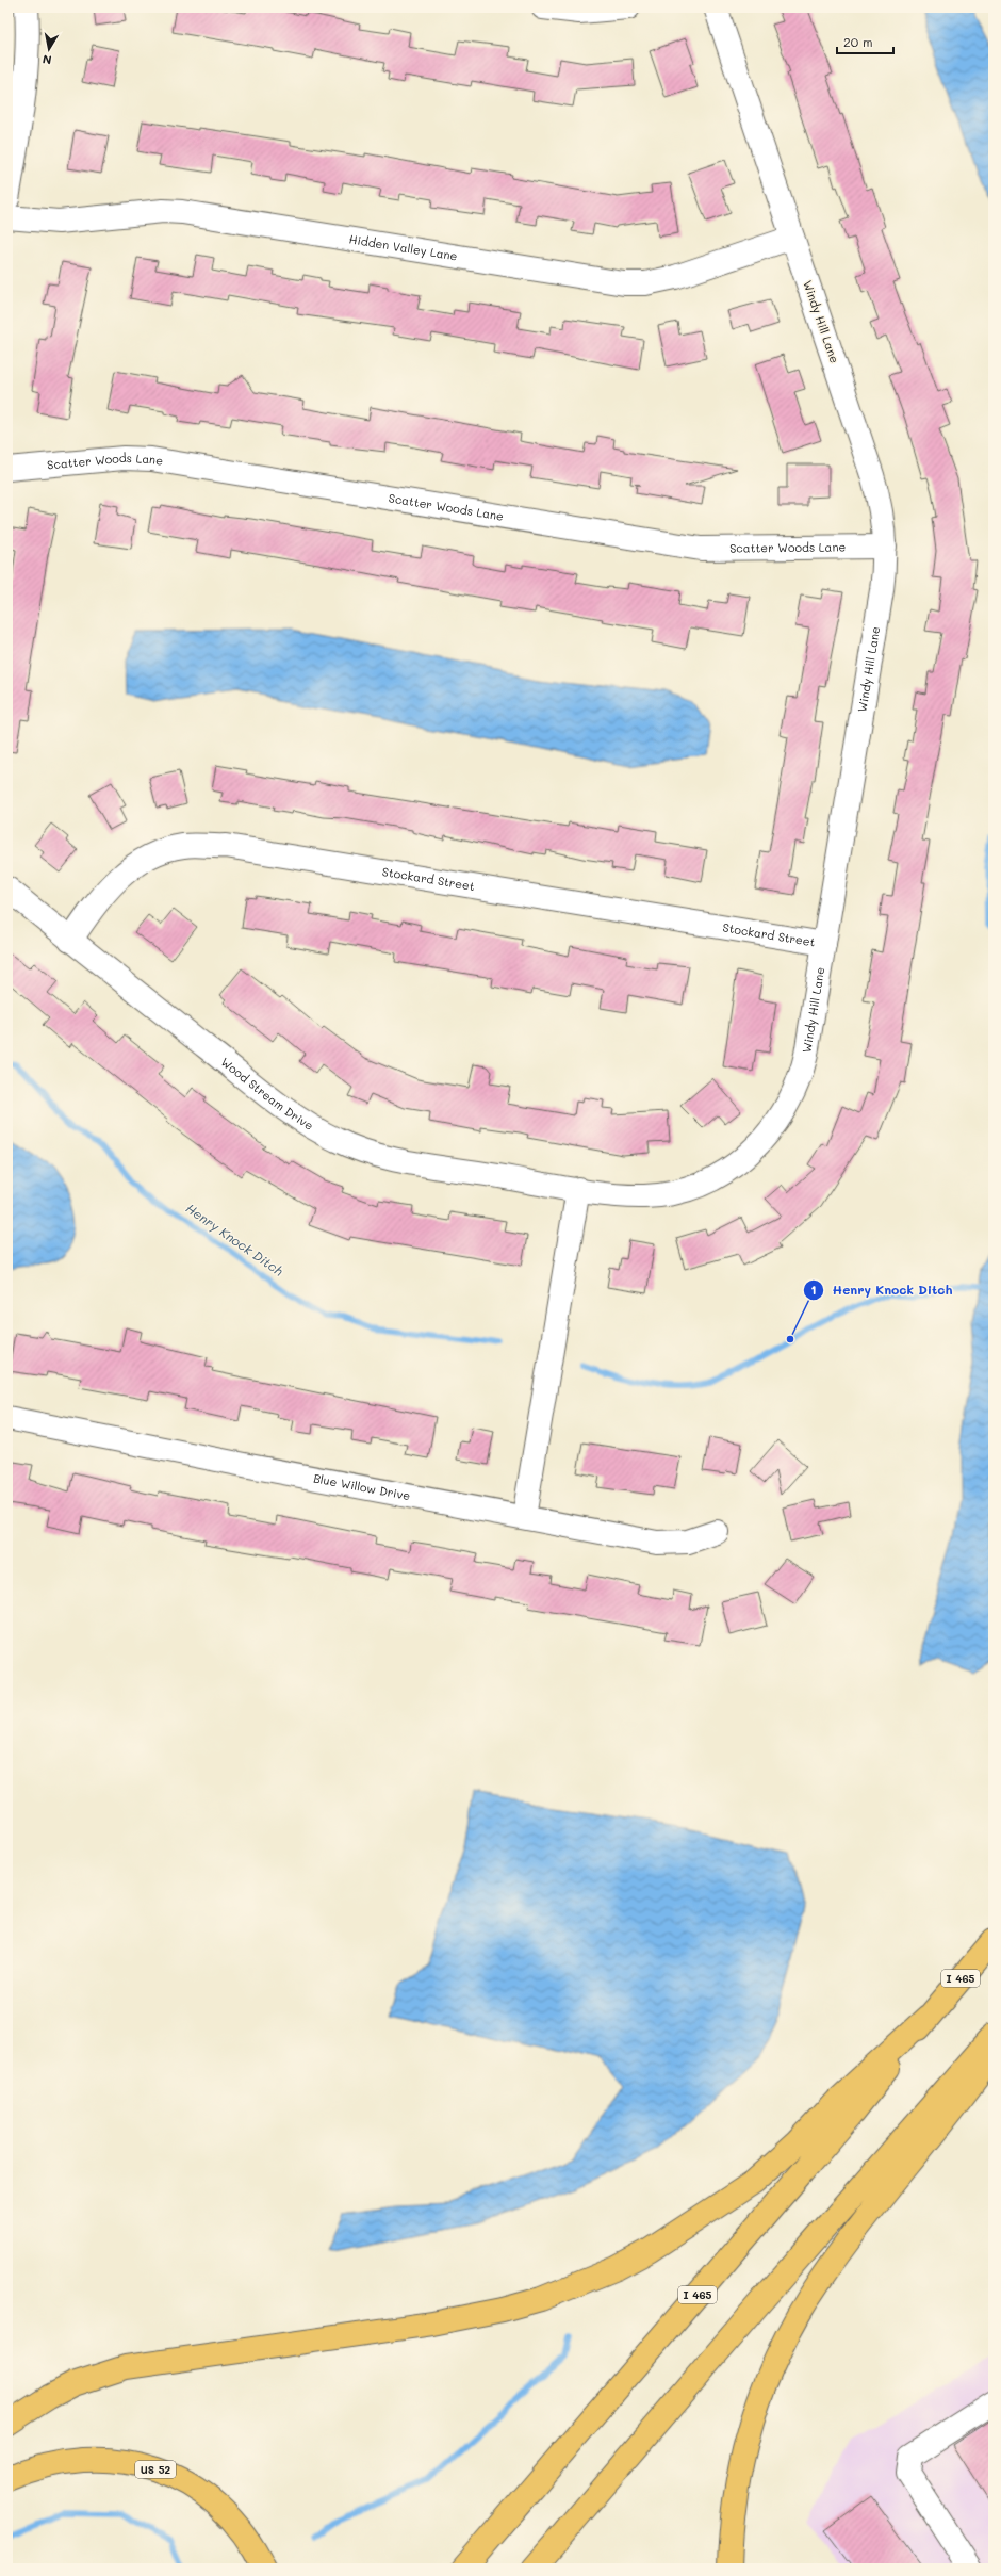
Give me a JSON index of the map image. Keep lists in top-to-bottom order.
{
  "streets": {
    "highway": ["I 465", "US 52"],
    "street": [
      "Hidden Valley Lane",
      "Windy Hill Lane",
      "Scatter Woods Lane",
      "Stockard Street",
      "Wood Stream Drive",
      "Blue Willow Drive"
    ]
  },
  "crossings": [
    ["Hidden Valley Lane", "Windy Hill Lane"],
    ["Windy Hill Lane", "Scatter Woods Lane"],
    ["Windy Hill Lane", "Stockard Street"],
    ["Windy Hill Lane", "Wood Stream Drive"],
    ["Stockard Street", "Wood Stream Drive"]
  ],
  "water": ["Henry Knock Ditch"],
  "places": ["Henry Knock Ditch"],
  "scale_bar": "20 m",
  "north": "bottom"
}
